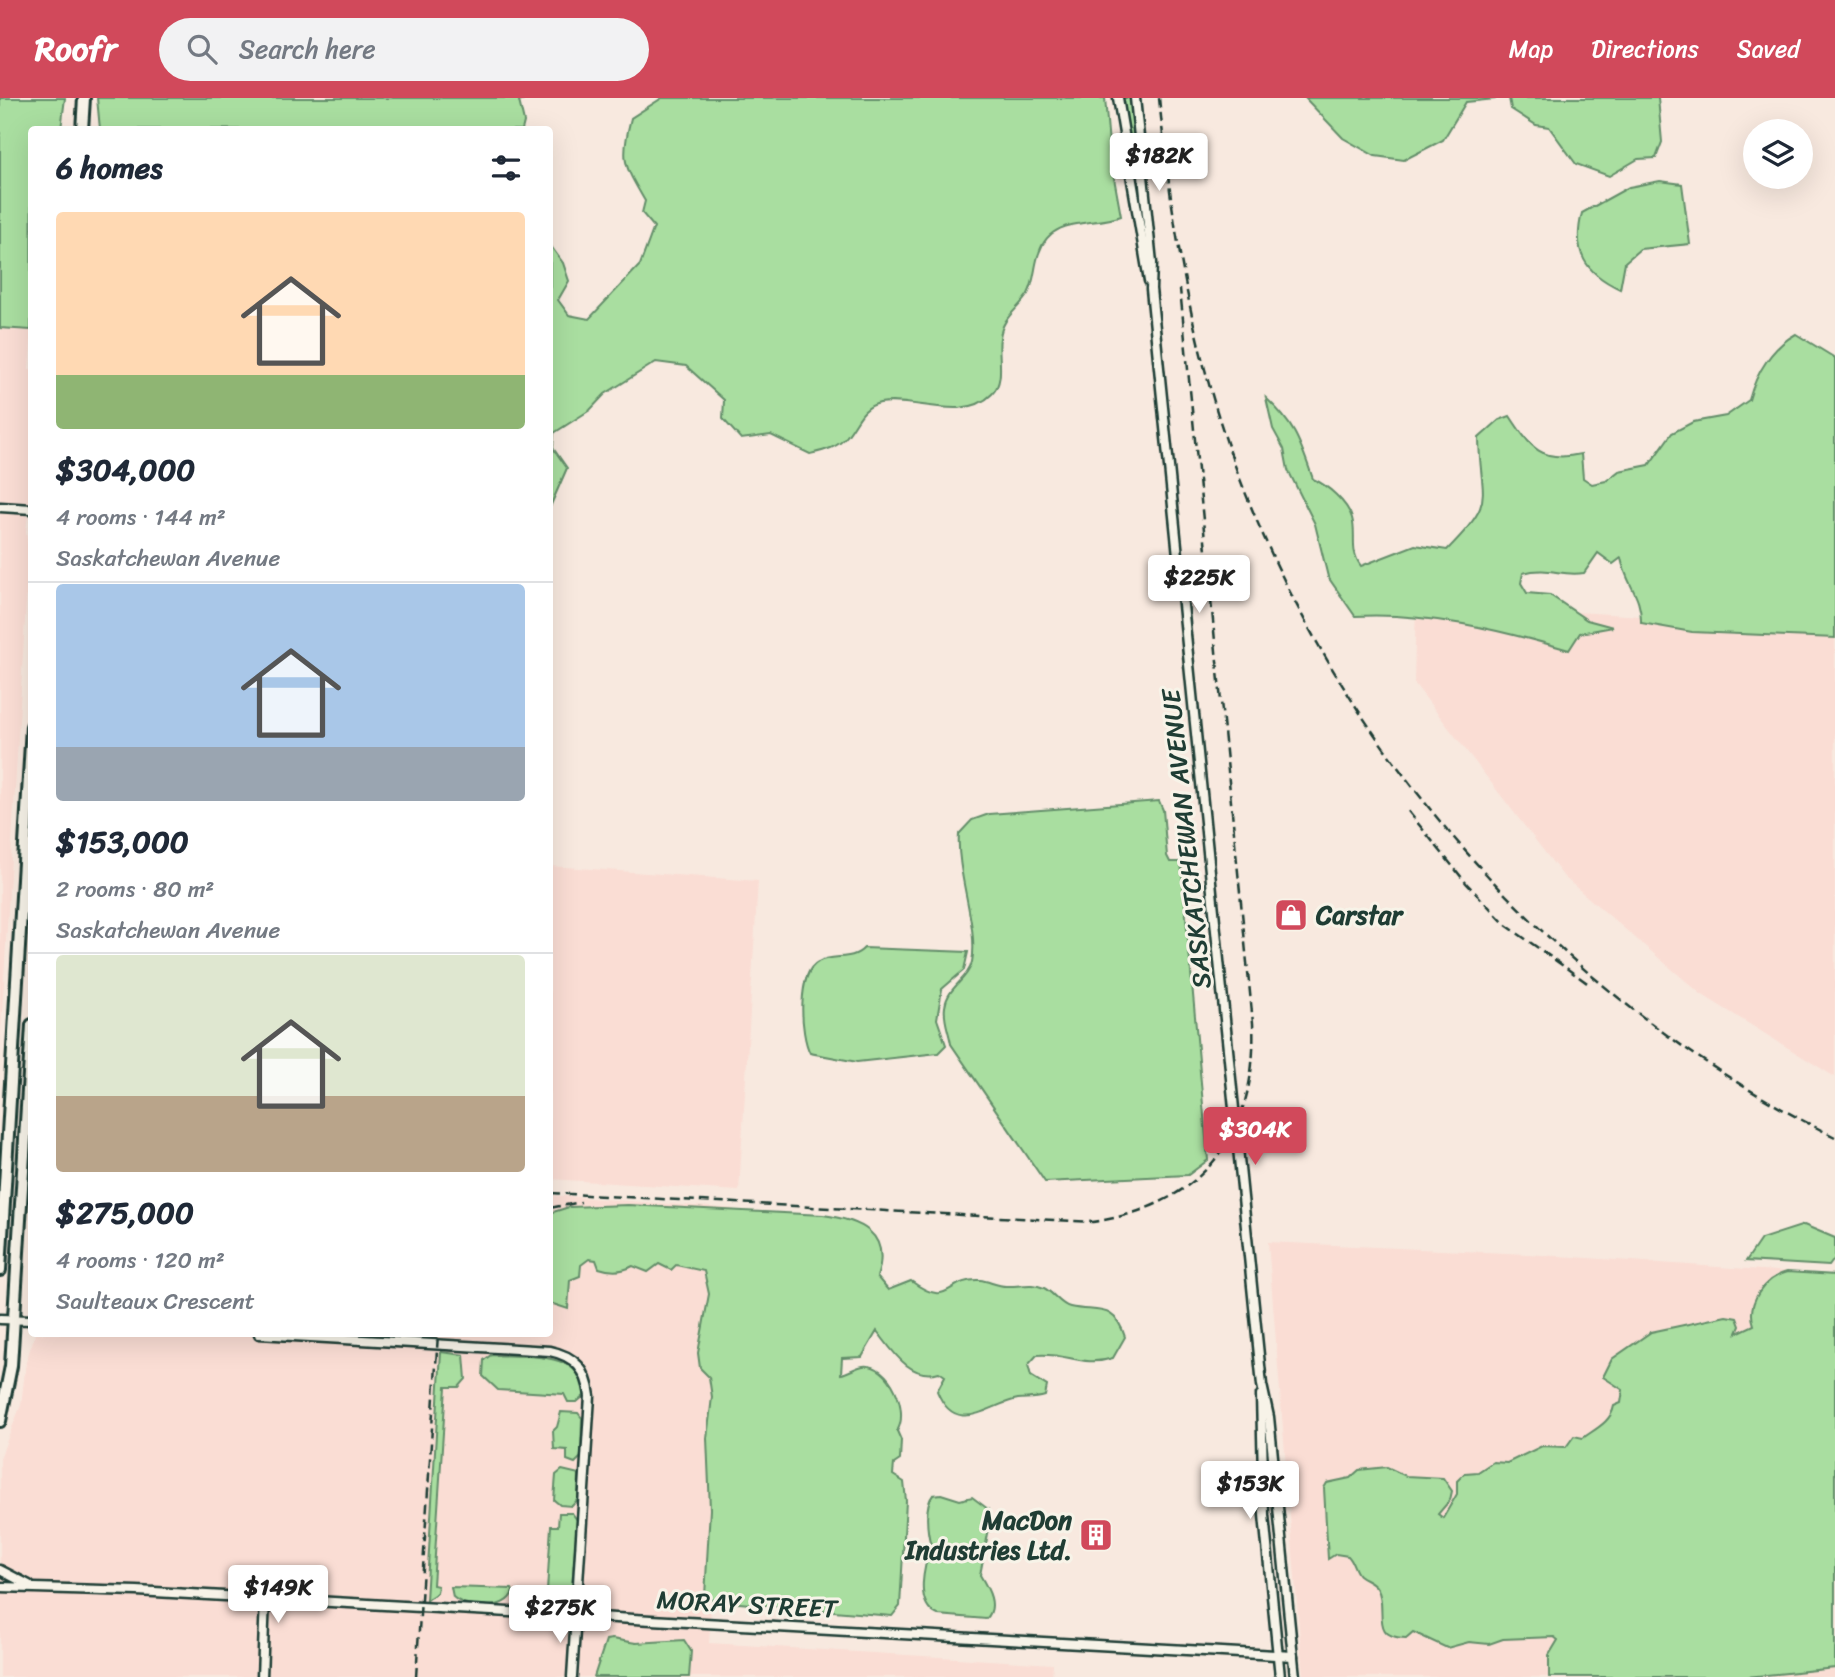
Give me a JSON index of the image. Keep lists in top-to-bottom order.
{
  "streets": {
    "street": ["SASKATCHEWAN AVENUE", "MORAY STREET"]
  },
  "crossings": [
    ["SASKATCHEWAN AVENUE", "MORAY STREET"]
  ],
  "places": {
    "shop": ["Carstar"],
    "building": ["MacDon Industries Ltd."]
  },
  "page": {
    "header": "Roofr",
    "search": "Search here",
    "nav": ["Map", "Directions", "Saved"],
    "heading": "6 homes",
    "price": [
      "$182K",
      "$225K",
      "$304K",
      "$153K",
      "$149K",
      "$275K"
    ],
    "list": [
      {
        "name": "$304,000",
        "note": "4 rooms · 144 m² · Saskatchewan Avenue"
      },
      {
        "name": "$153,000",
        "note": "2 rooms · 80 m² · Saskatchewan Avenue"
      },
      {
        "name": "$275,000",
        "note": "4 rooms · 120 m² · Saulteaux Crescent"
      }
    ]
  }
}
